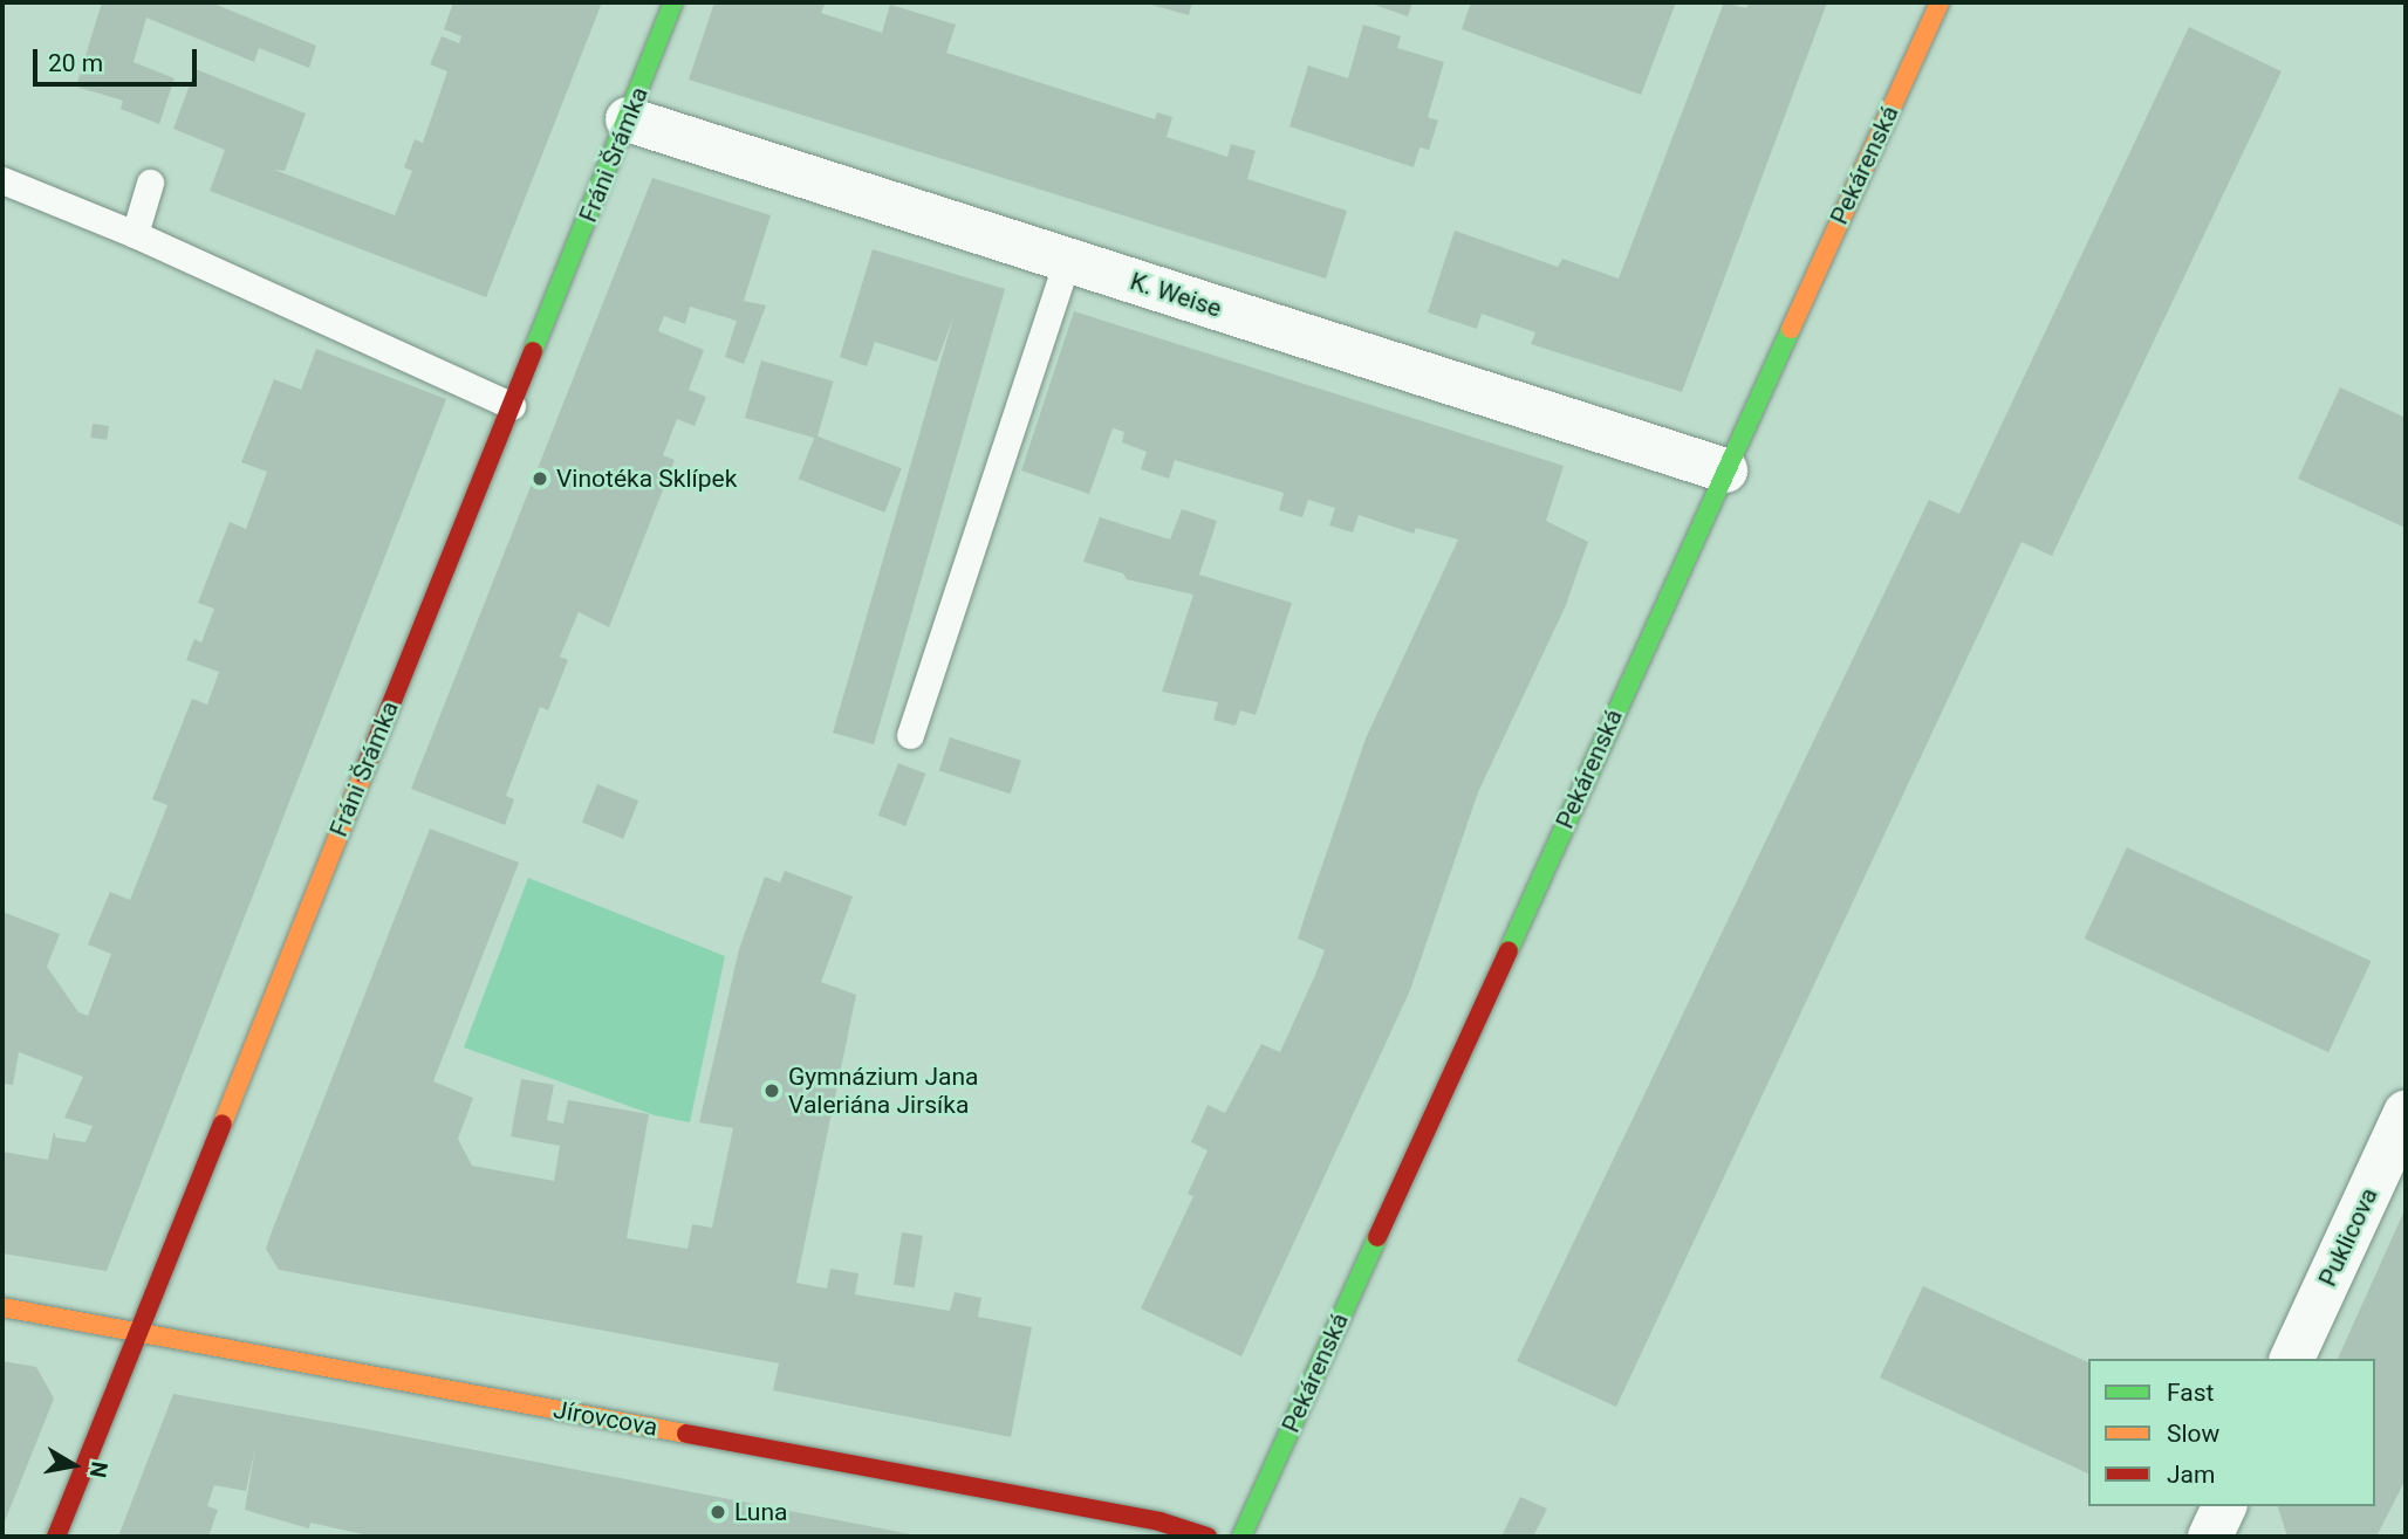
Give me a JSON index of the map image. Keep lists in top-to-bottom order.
{
  "streets": {
    "street": [
      "Fráni Šrámka",
      "Pekárenská",
      "K. Weise",
      "Puklicova",
      "Jírovcova"
    ]
  },
  "crossings": [
    ["Fráni Šrámka", "K. Weise"],
    ["Fráni Šrámka", "Jírovcova"],
    ["Pekárenská", "K. Weise"]
  ],
  "places": ["Vinotéka Sklípek", "Gymnázium Jana Valeriána Jirsíka", "Luna"],
  "legend": ["Fast", "Slow", "Jam"],
  "scale_bar": "20 m",
  "north": "right"
}
